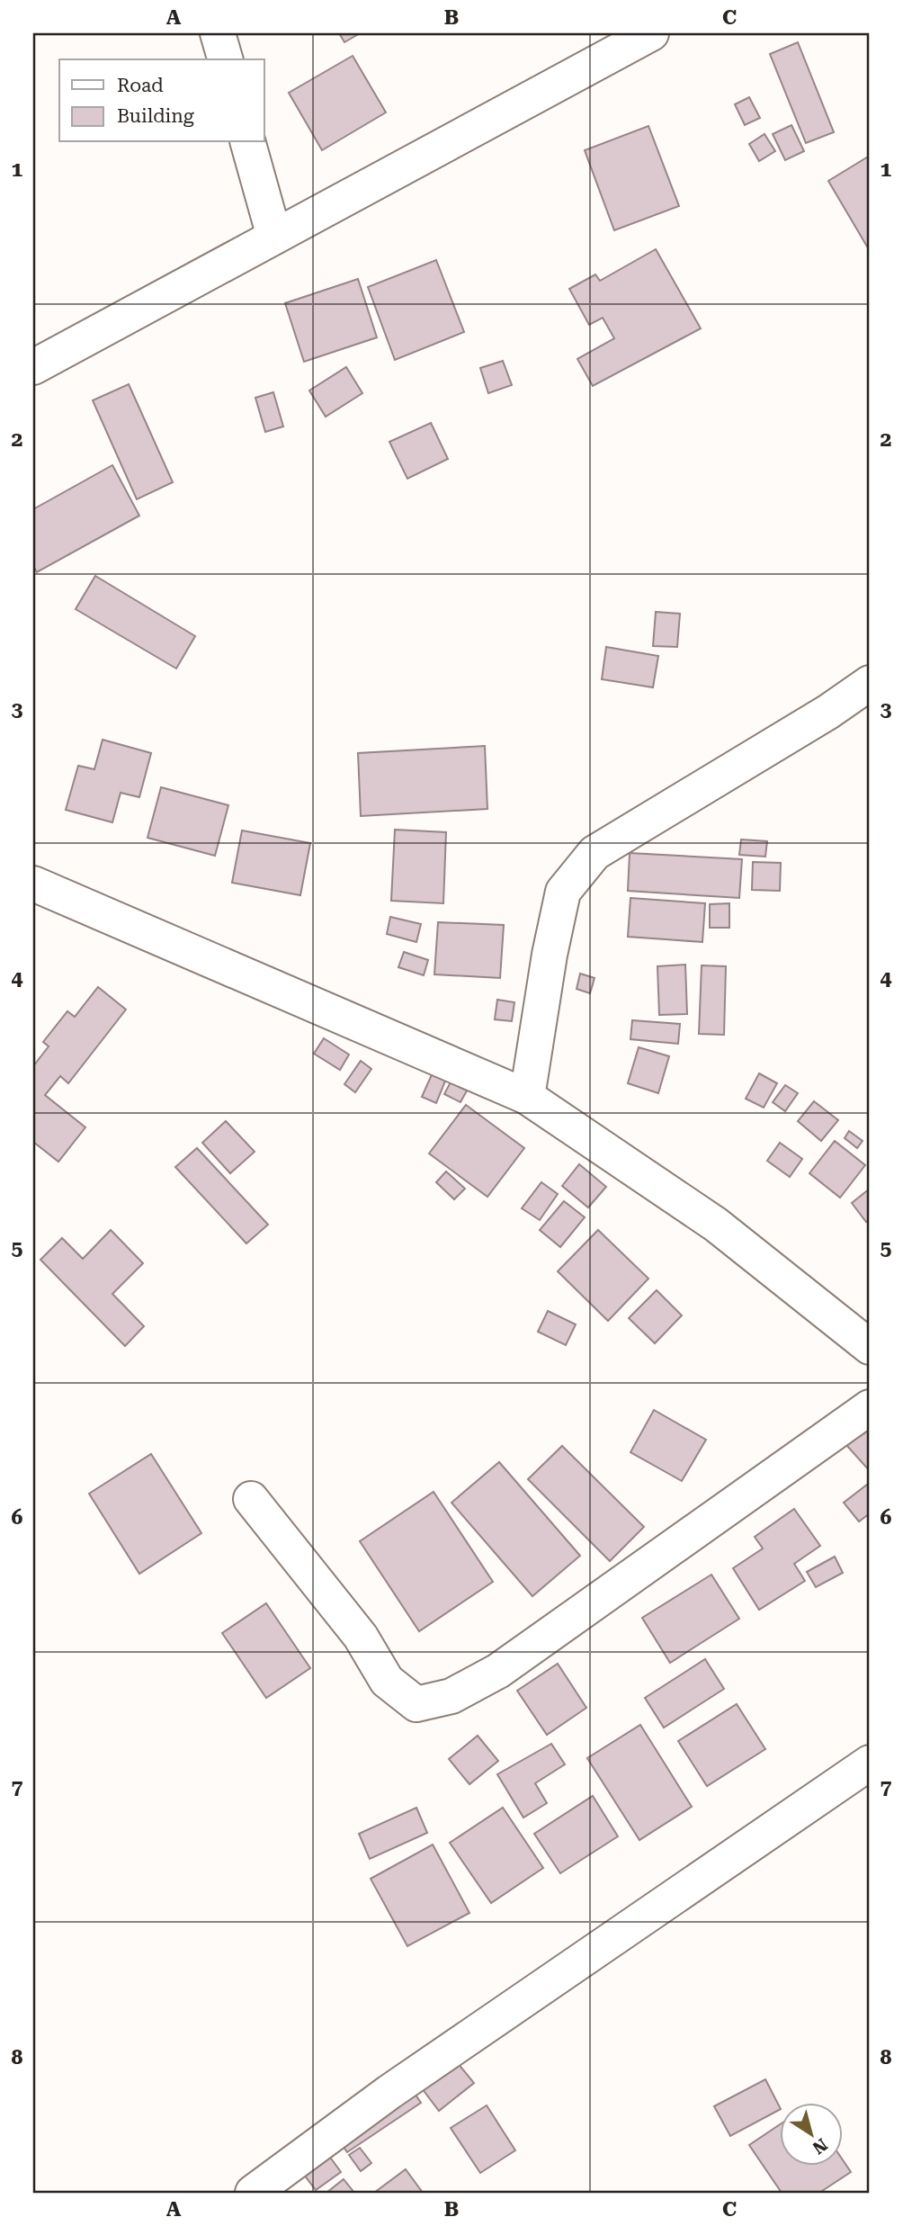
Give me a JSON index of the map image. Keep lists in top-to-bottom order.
{
  "legend": ["Road", "Building"],
  "north": "bottom right",
  "grid": {
    "columns": ["A", "B", "C"],
    "rows": [
      "1",
      "2",
      "3",
      "4",
      "5",
      "6",
      "7",
      "8"
    ]
  }
}
